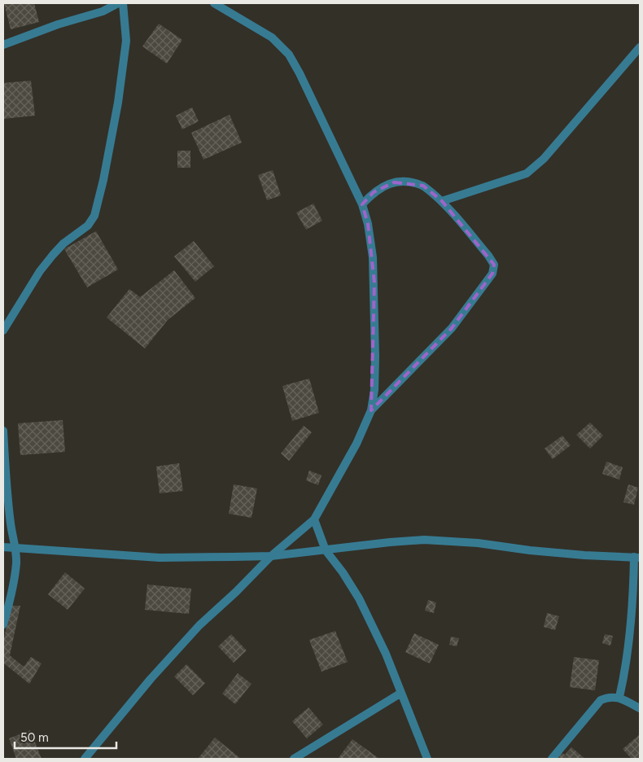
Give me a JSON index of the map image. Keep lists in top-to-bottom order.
{
  "scale_bar": "50 m"
}
